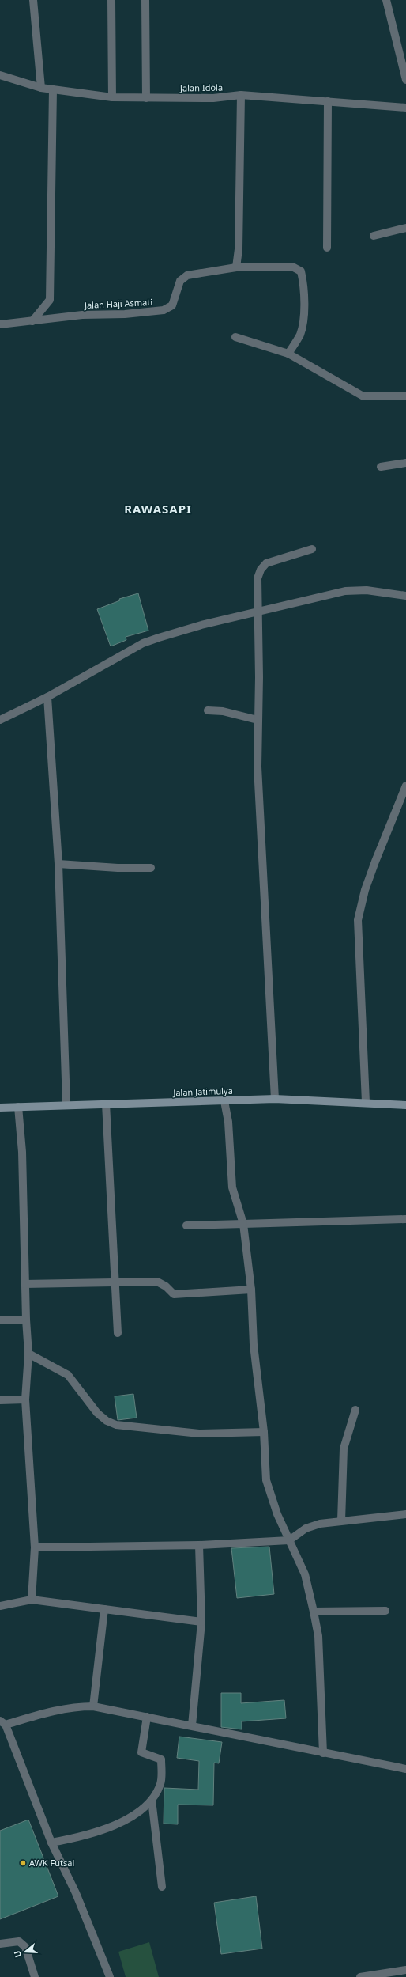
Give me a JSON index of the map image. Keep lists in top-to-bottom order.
{
  "streets": {
    "main road": ["Jalan Jatimulya"],
    "street": ["Jalan Idola", "Jalan Haji Asmati"]
  },
  "districts": ["RAWASAPI"],
  "places": ["AWK Futsal"],
  "north": "left"
}
